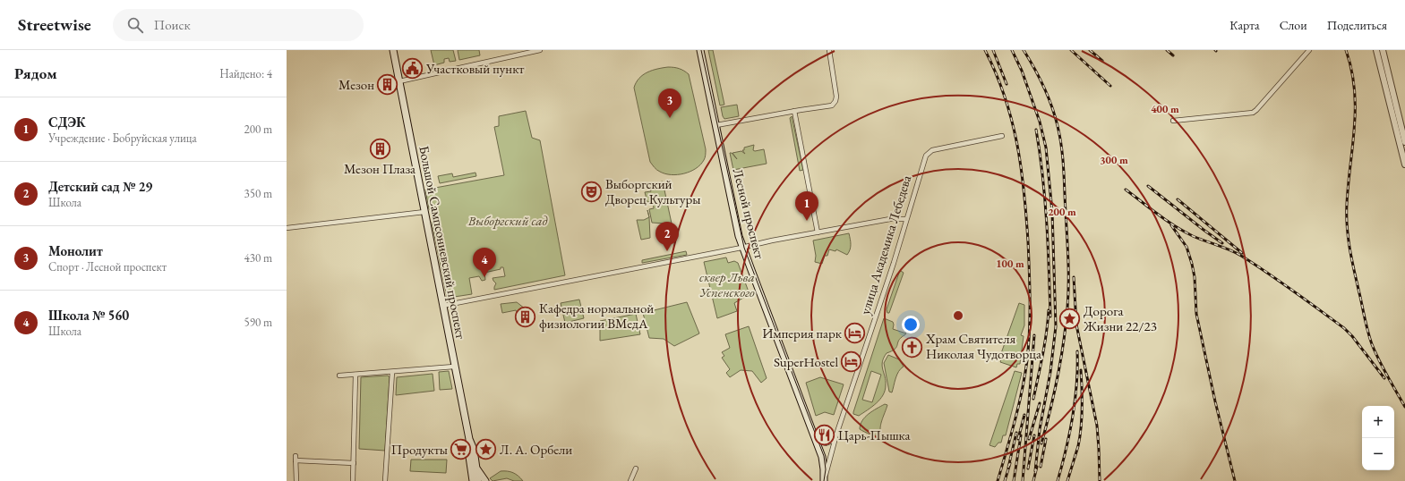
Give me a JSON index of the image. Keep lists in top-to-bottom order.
{
  "streets": {
    "main road": ["Лесной проспект", "Большой Сампсониевский проспект"],
    "street": ["улица Академика Лебедева"]
  },
  "crossings": [
    ["Лесной проспект", "улица Академика Лебедева"]
  ],
  "parks": ["Выборгский сад", "сквер Льва Успенского"],
  "places": {
    "public building": ["Участковый пункт"],
    "building": ["Мезон", "Мезон Плаза", "Кафедра нормальной физиологии ВМедА"],
    "theatre": ["Выборгский Дворец Культуры"],
    "place": ["Дорога Жизни 22/23", "Л. А. Орбели"],
    "hotel": ["Империя парк", "SuperHostel"],
    "church": ["Храм Святителя Николая Чудотворца"],
    "restaurant": ["Царь-Пышка"],
    "supermarket": ["Продукты"]
  },
  "page": {
    "header": "Streetwise",
    "search": "Поиск",
    "nav": ["Карта", "Слои", "Поделиться"],
    "heading": ["Рядом", "Найдено: 4"],
    "pins": [
      "3",
      "1",
      "2",
      "4"
    ],
    "list": [
      {
        "mark": "1",
        "name": "СДЭК",
        "note": "Учреждение · Бобруйская улица",
        "value": "200 m"
      },
      {
        "mark": "2",
        "name": "Детский сад № 29",
        "note": "Школа",
        "value": "350 m"
      },
      {
        "mark": "3",
        "name": "Монолит",
        "note": "Спорт · Лесной проспект",
        "value": "430 m"
      },
      {
        "mark": "4",
        "name": "Школа № 560",
        "note": "Школа",
        "value": "590 m"
      }
    ],
    "map_buttons": ["+", "−"]
  },
  "rings": [
    "400 m",
    "300 m",
    "200 m",
    "100 m"
  ]
}
